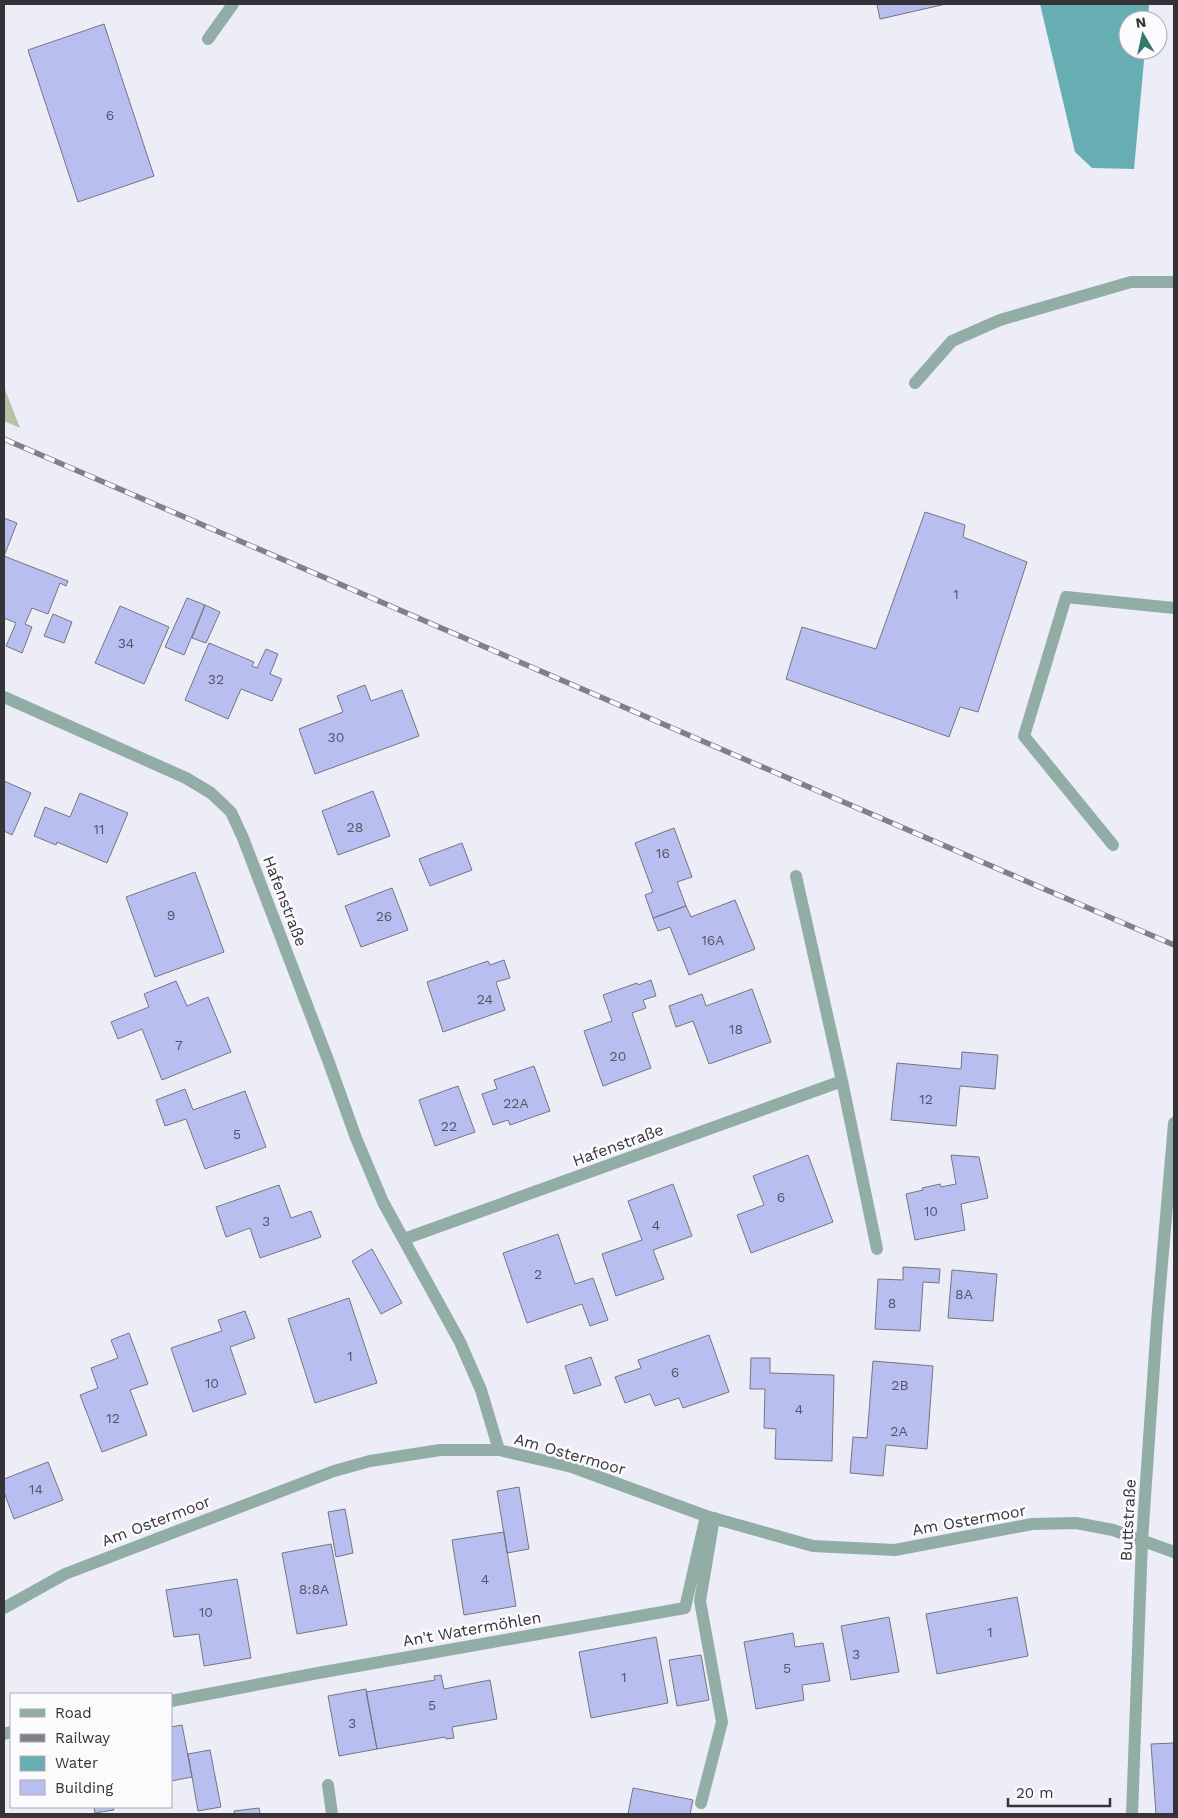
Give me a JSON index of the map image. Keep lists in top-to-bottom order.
{
  "streets": {
    "street": [
      "Hafenstraße",
      "Am Ostermoor",
      "Buttstraße",
      "An't Watermöhlen"
    ]
  },
  "crossings": [
    ["Hafenstraße", "Am Ostermoor"],
    ["Am Ostermoor", "Buttstraße"],
    ["Am Ostermoor", "An't Watermöhlen"]
  ],
  "house_numbers": [
    "6",
    "1",
    "34",
    "32",
    "30",
    "28",
    "11",
    "16",
    "9",
    "26",
    "16A",
    "24",
    "18",
    "7",
    "20",
    "12",
    "22A",
    "22",
    "5",
    "6",
    "10",
    "3",
    "4",
    "2",
    "8A",
    "8",
    "1",
    "6",
    "10",
    "2B",
    "4",
    "12",
    "2A",
    "14",
    "4",
    "8:8A",
    "10",
    "1",
    "3",
    "5",
    "1",
    "5",
    "3"
  ],
  "legend": [
    "Road",
    "Railway",
    "Water",
    "Building"
  ],
  "scale_bar": "20 m",
  "north": "top"
}
